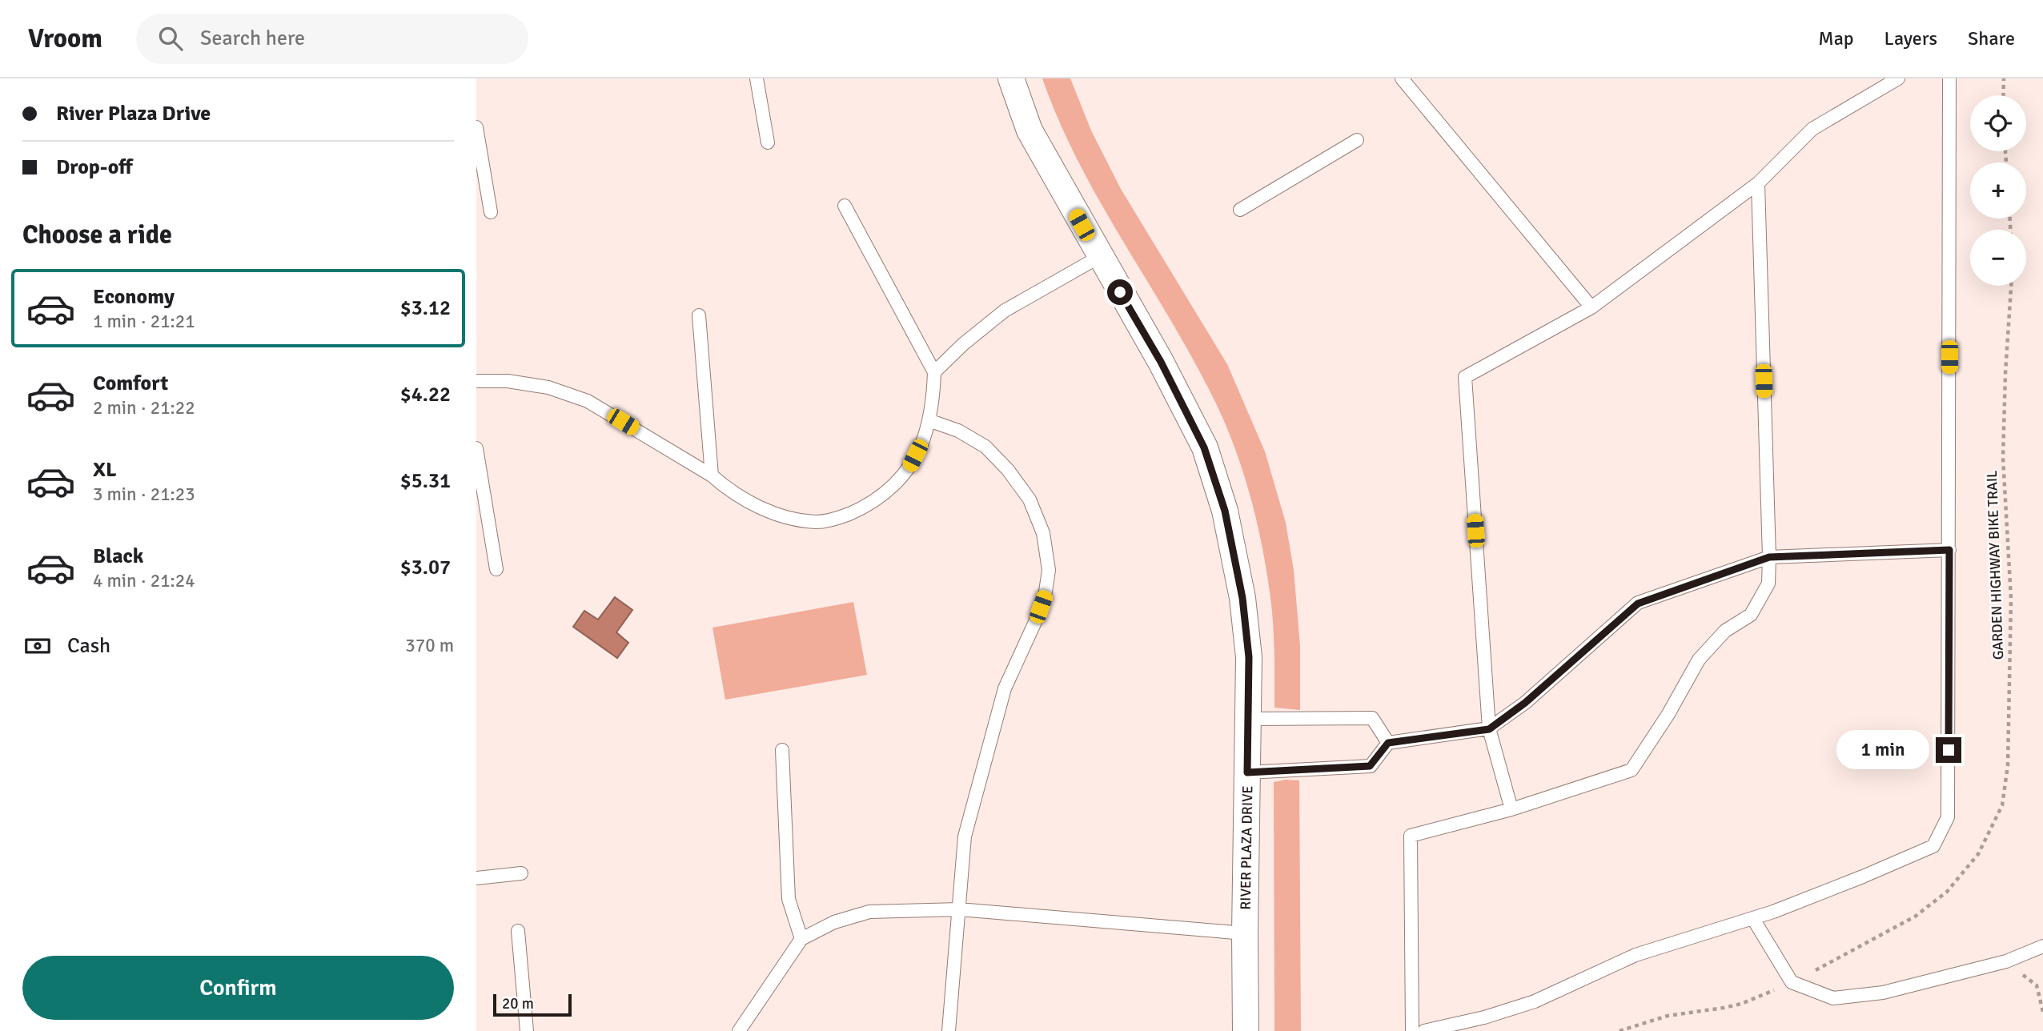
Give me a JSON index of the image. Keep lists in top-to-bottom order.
{
  "streets": {
    "street": ["RIVER PLAZA DRIVE"],
    "path": ["GARDEN HIGHWAY BIKE TRAIL"]
  },
  "scale_bar": "20 m",
  "page": {
    "header": "Vroom",
    "search": "Search here",
    "nav": ["Map", "Layers", "Share"],
    "banner": ["River Plaza Drive", "Drop-off"],
    "map_buttons": ["+", "−"],
    "heading": "Choose a ride",
    "list": [
      {
        "name": "Economy",
        "note": "1 min · 21:21",
        "value": "$3.12"
      },
      {
        "name": "Comfort",
        "note": "2 min · 21:22",
        "value": "$4.22"
      },
      {
        "name": "XL",
        "note": "3 min · 21:23",
        "value": "$5.31"
      },
      {
        "name": "Black",
        "note": "4 min · 21:24",
        "value": "$3.07"
      }
    ],
    "pay": ["Cash", "370 m"],
    "bubble": "1 min",
    "buttons": "Confirm",
    "scale": "20 m"
  }
}
